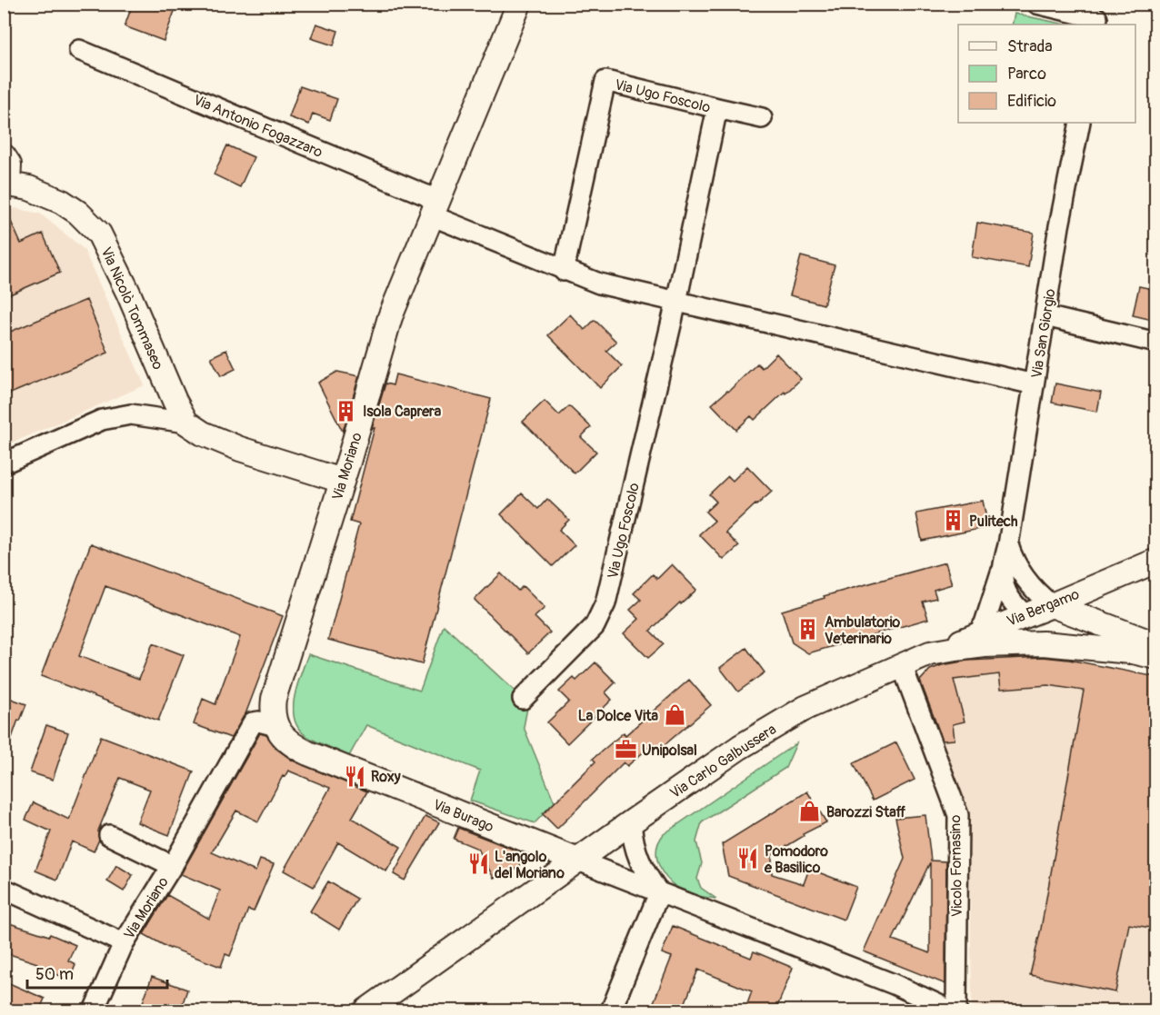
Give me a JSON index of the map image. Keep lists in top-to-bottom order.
{
  "streets": {
    "street": [
      "Via Ugo Foscolo",
      "Via Antonio Fogazzaro",
      "Via Nicolò Tommaseo",
      "Via San Giorgio",
      "Via Moriano",
      "Via Bergamo",
      "Via Carlo Galbussera",
      "Via Burago",
      "Vicolo Fornasino"
    ]
  },
  "crossings": [
    ["Via Antonio Fogazzaro", "Via Moriano"],
    ["Via San Giorgio", "Via Bergamo"],
    ["Via San Giorgio", "Via Carlo Galbussera"],
    ["Via Moriano", "Via Burago"],
    ["Via Bergamo", "Via Carlo Galbussera"],
    ["Via Carlo Galbussera", "Via Burago"],
    ["Via Carlo Galbussera", "Vicolo Fornasino"]
  ],
  "places": {
    "building": ["Isola Caprera", "Pulitech", "Ambulatorio Veterinario"],
    "shop": ["La Dolce Vita", "Barozzi Staff"],
    "office": ["Unipolsal"],
    "restaurant": ["Roxy", "Pomodoro e Basilico", "L'angolo del Moriano"]
  },
  "legend": ["Strada", "Parco", "Edificio"],
  "scale_bar": "50 m"
}
